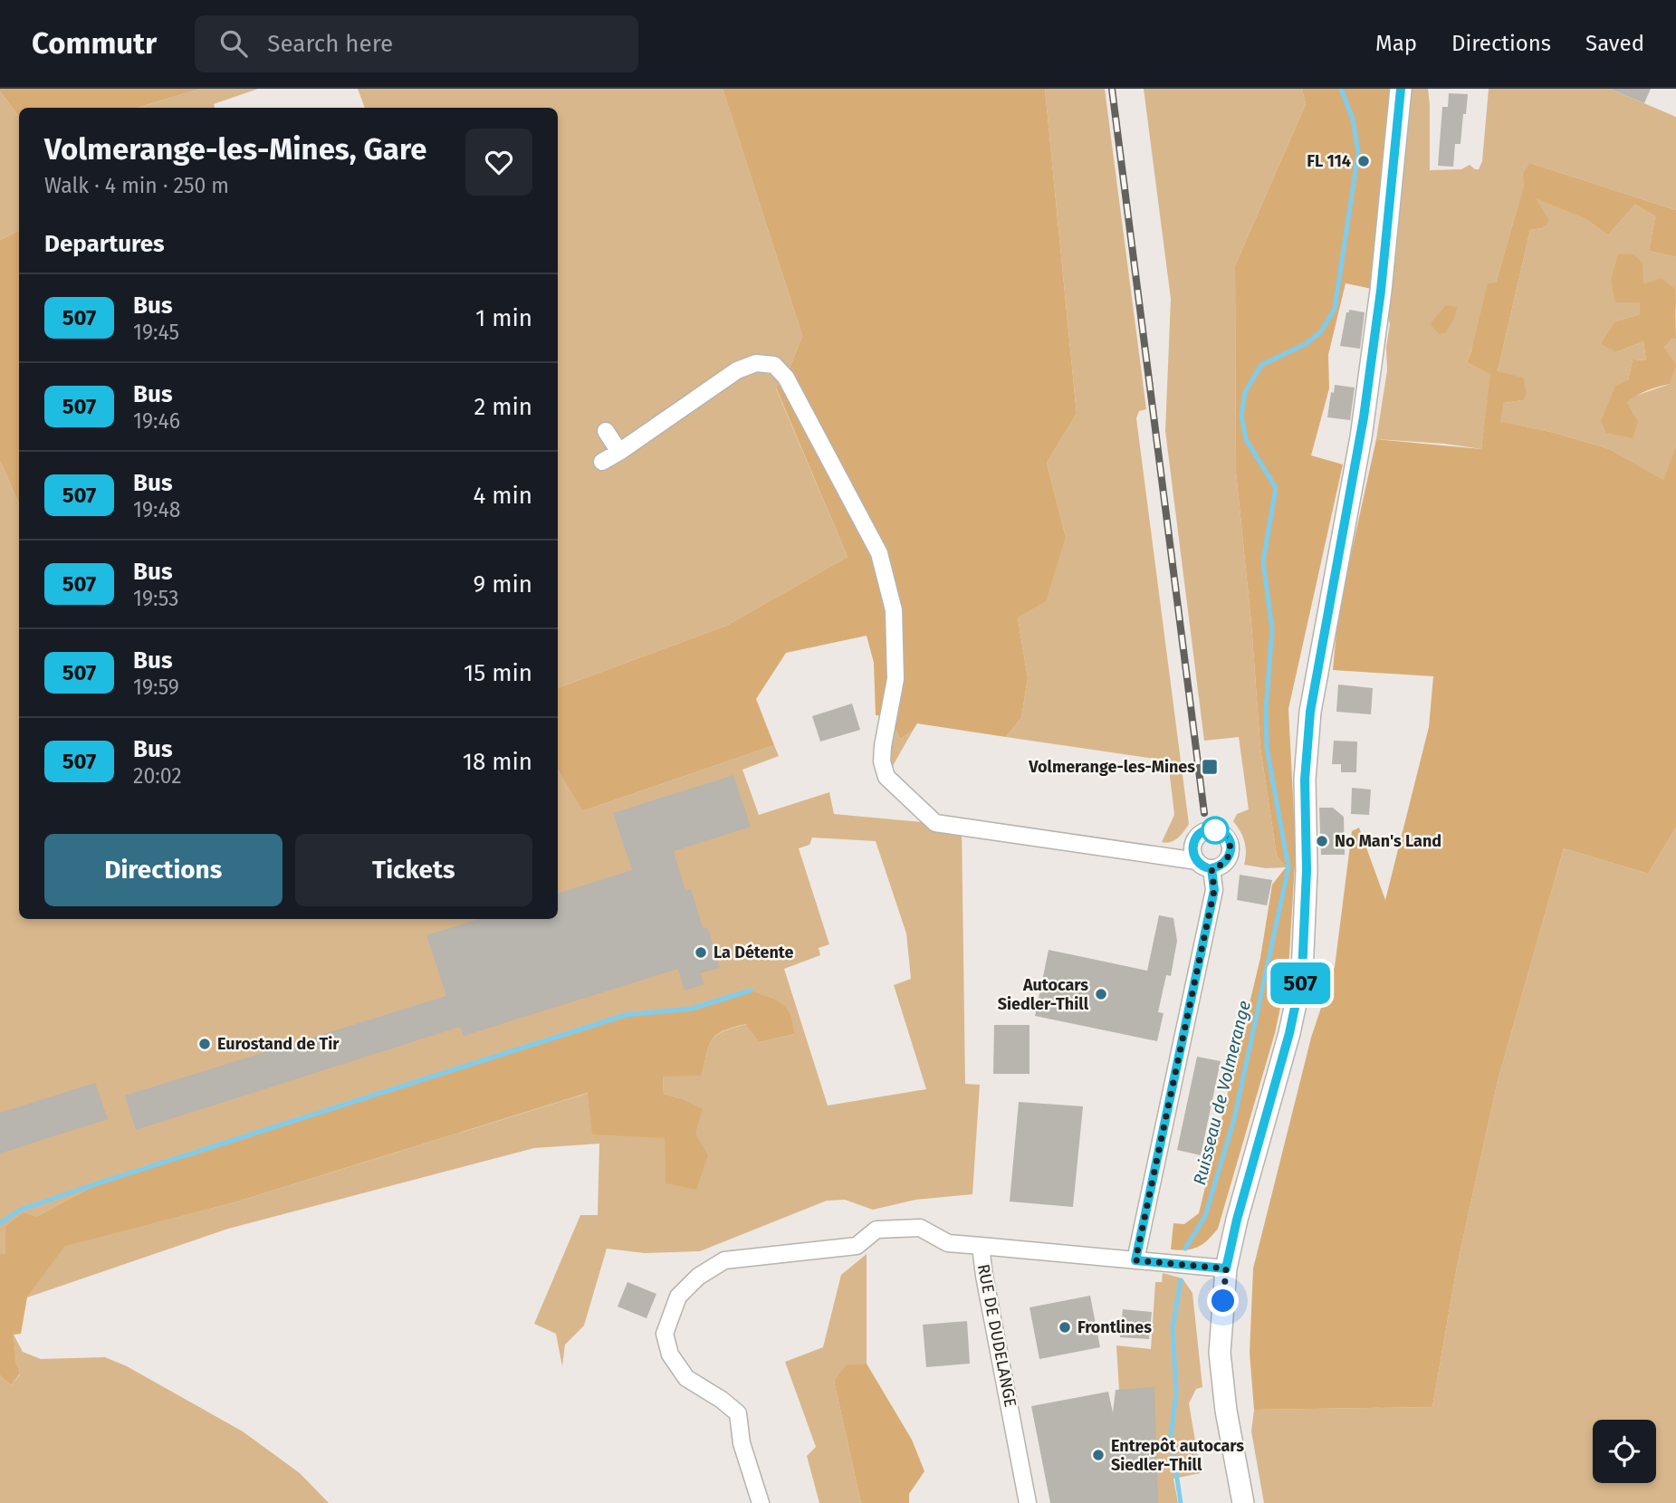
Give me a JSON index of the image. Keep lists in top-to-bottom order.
{
  "streets": {
    "street": ["RUE DE DUDELANGE"]
  },
  "water": ["Ruisseau de Volmerange"],
  "places": {
    "other": [
      "FL 114",
      "No Man's Land",
      "La Détente",
      "Autocars Siedler-Thill",
      "Eurostand de Tir",
      "Frontlines",
      "Entrepôt autocars Siedler-Thill"
    ],
    "transit": ["Volmerange-les-Mines"]
  },
  "lines": ["bus line 507"],
  "page": {
    "header": "Commutr",
    "search": "Search here",
    "nav": ["Map", "Directions", "Saved"],
    "on_map": "507",
    "heading": [
      ["Volmerange-les-Mines, Gare", "Walk · 4 min · 250 m"],
      "Departures"
    ],
    "list": [
      {
        "mark": "507",
        "name": "Bus",
        "note": "19:45",
        "value": "1 min"
      },
      {
        "mark": "507",
        "name": "Bus",
        "note": "19:46",
        "value": "2 min"
      },
      {
        "mark": "507",
        "name": "Bus",
        "note": "19:48",
        "value": "4 min"
      },
      {
        "mark": "507",
        "name": "Bus",
        "note": "19:53",
        "value": "9 min"
      },
      {
        "mark": "507",
        "name": "Bus",
        "note": "19:59",
        "value": "15 min"
      },
      {
        "mark": "507",
        "name": "Bus",
        "note": "20:02",
        "value": "18 min"
      }
    ],
    "buttons": ["Directions", "Tickets"]
  }
}
